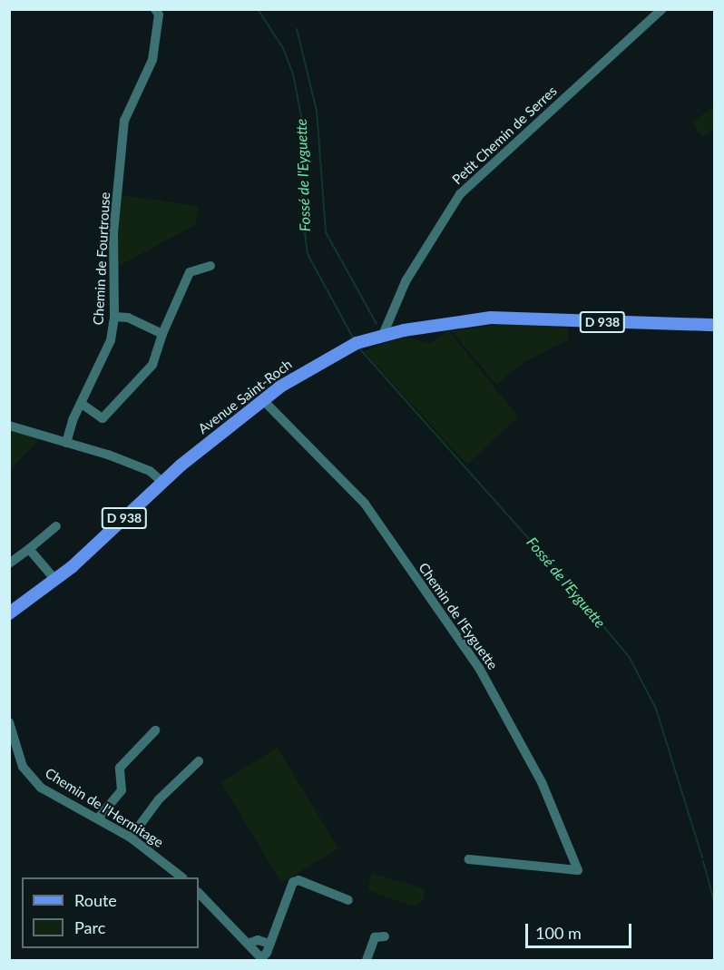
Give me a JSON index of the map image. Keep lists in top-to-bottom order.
{
  "streets": {
    "main road": ["D 938", "Avenue Saint-Roch"],
    "street": [
      "Petit Chemin de Serres",
      "Chemin de Fourtrouse",
      "Chemin de l'Eyguette",
      "Chemin de l'Hermitage"
    ]
  },
  "crossings": [
    ["Petit Chemin de Serres", "Avenue Saint-Roch"],
    ["Avenue Saint-Roch", "Chemin de l'Eyguette"]
  ],
  "water": ["Fossé de l'Eyguette"],
  "legend": ["Route", "Parc"],
  "scale_bar": "100 m"
}
